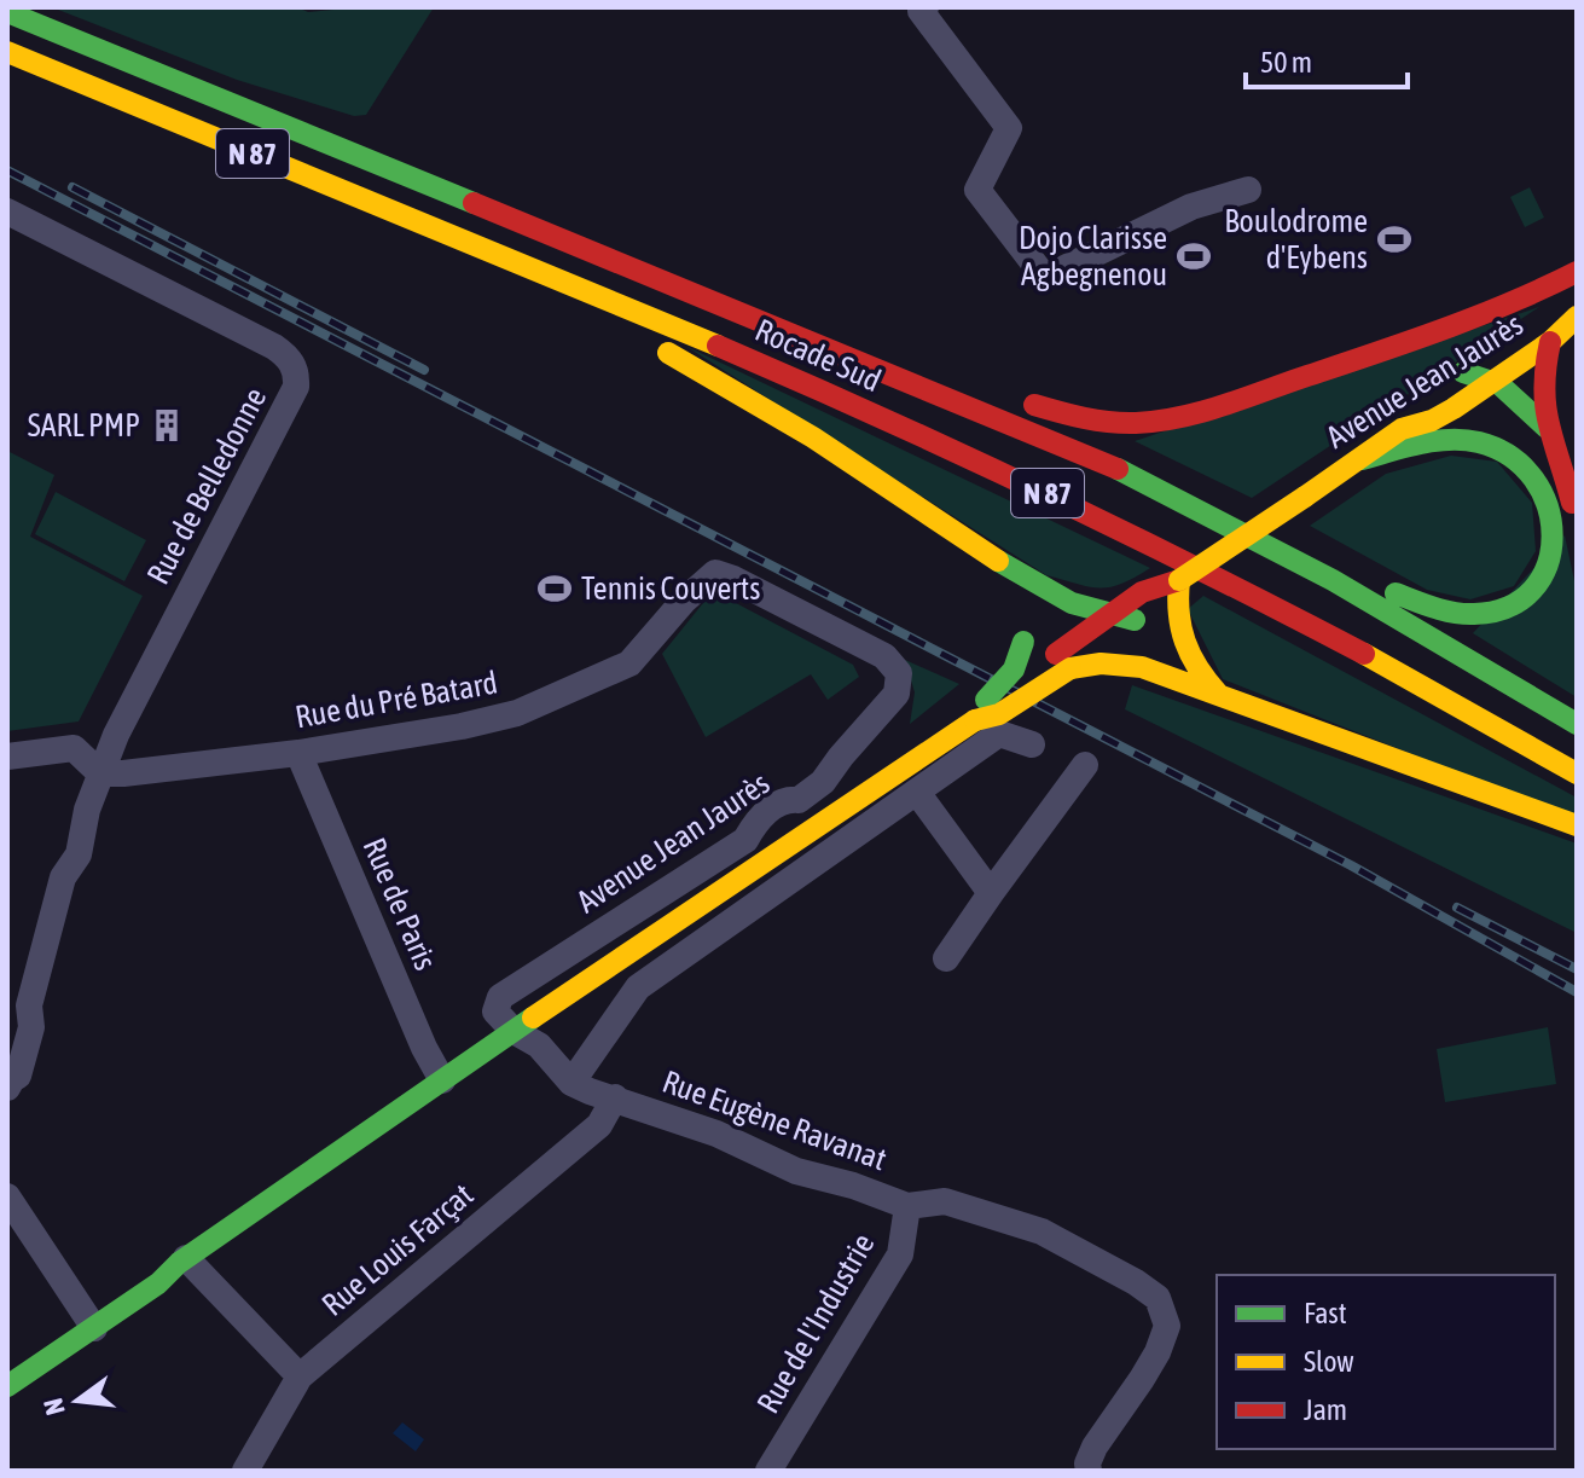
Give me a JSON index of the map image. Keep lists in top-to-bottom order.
{
  "streets": {
    "main road": ["N 87", "Rocade Sud", "Avenue Jean Jaurès"],
    "street": [
      "Rue de Belledonne",
      "Rue du Pré Batard",
      "Rue de Paris",
      "Rue Eugène Ravanat",
      "Rue Louis Farçat",
      "Rue de l'Industrie"
    ]
  },
  "crossings": [
    ["Avenue Jean Jaurès", "Rue du Pré Batard"],
    ["Rue de Belledonne", "Rue du Pré Batard"],
    ["Rue du Pré Batard", "Rue de Paris"],
    ["Rue Eugène Ravanat", "Rue Louis Farçat"],
    ["Rue Eugène Ravanat", "Rue de l'Industrie"]
  ],
  "places": {
    "sports": ["Boulodrome d'Eybens", "Dojo Clarisse Agbegnenou", "Tennis Couverts"],
    "building": ["SARL PMP"]
  },
  "legend": ["Fast", "Slow", "Jam"],
  "scale_bar": "50 m",
  "north": "left"
}
